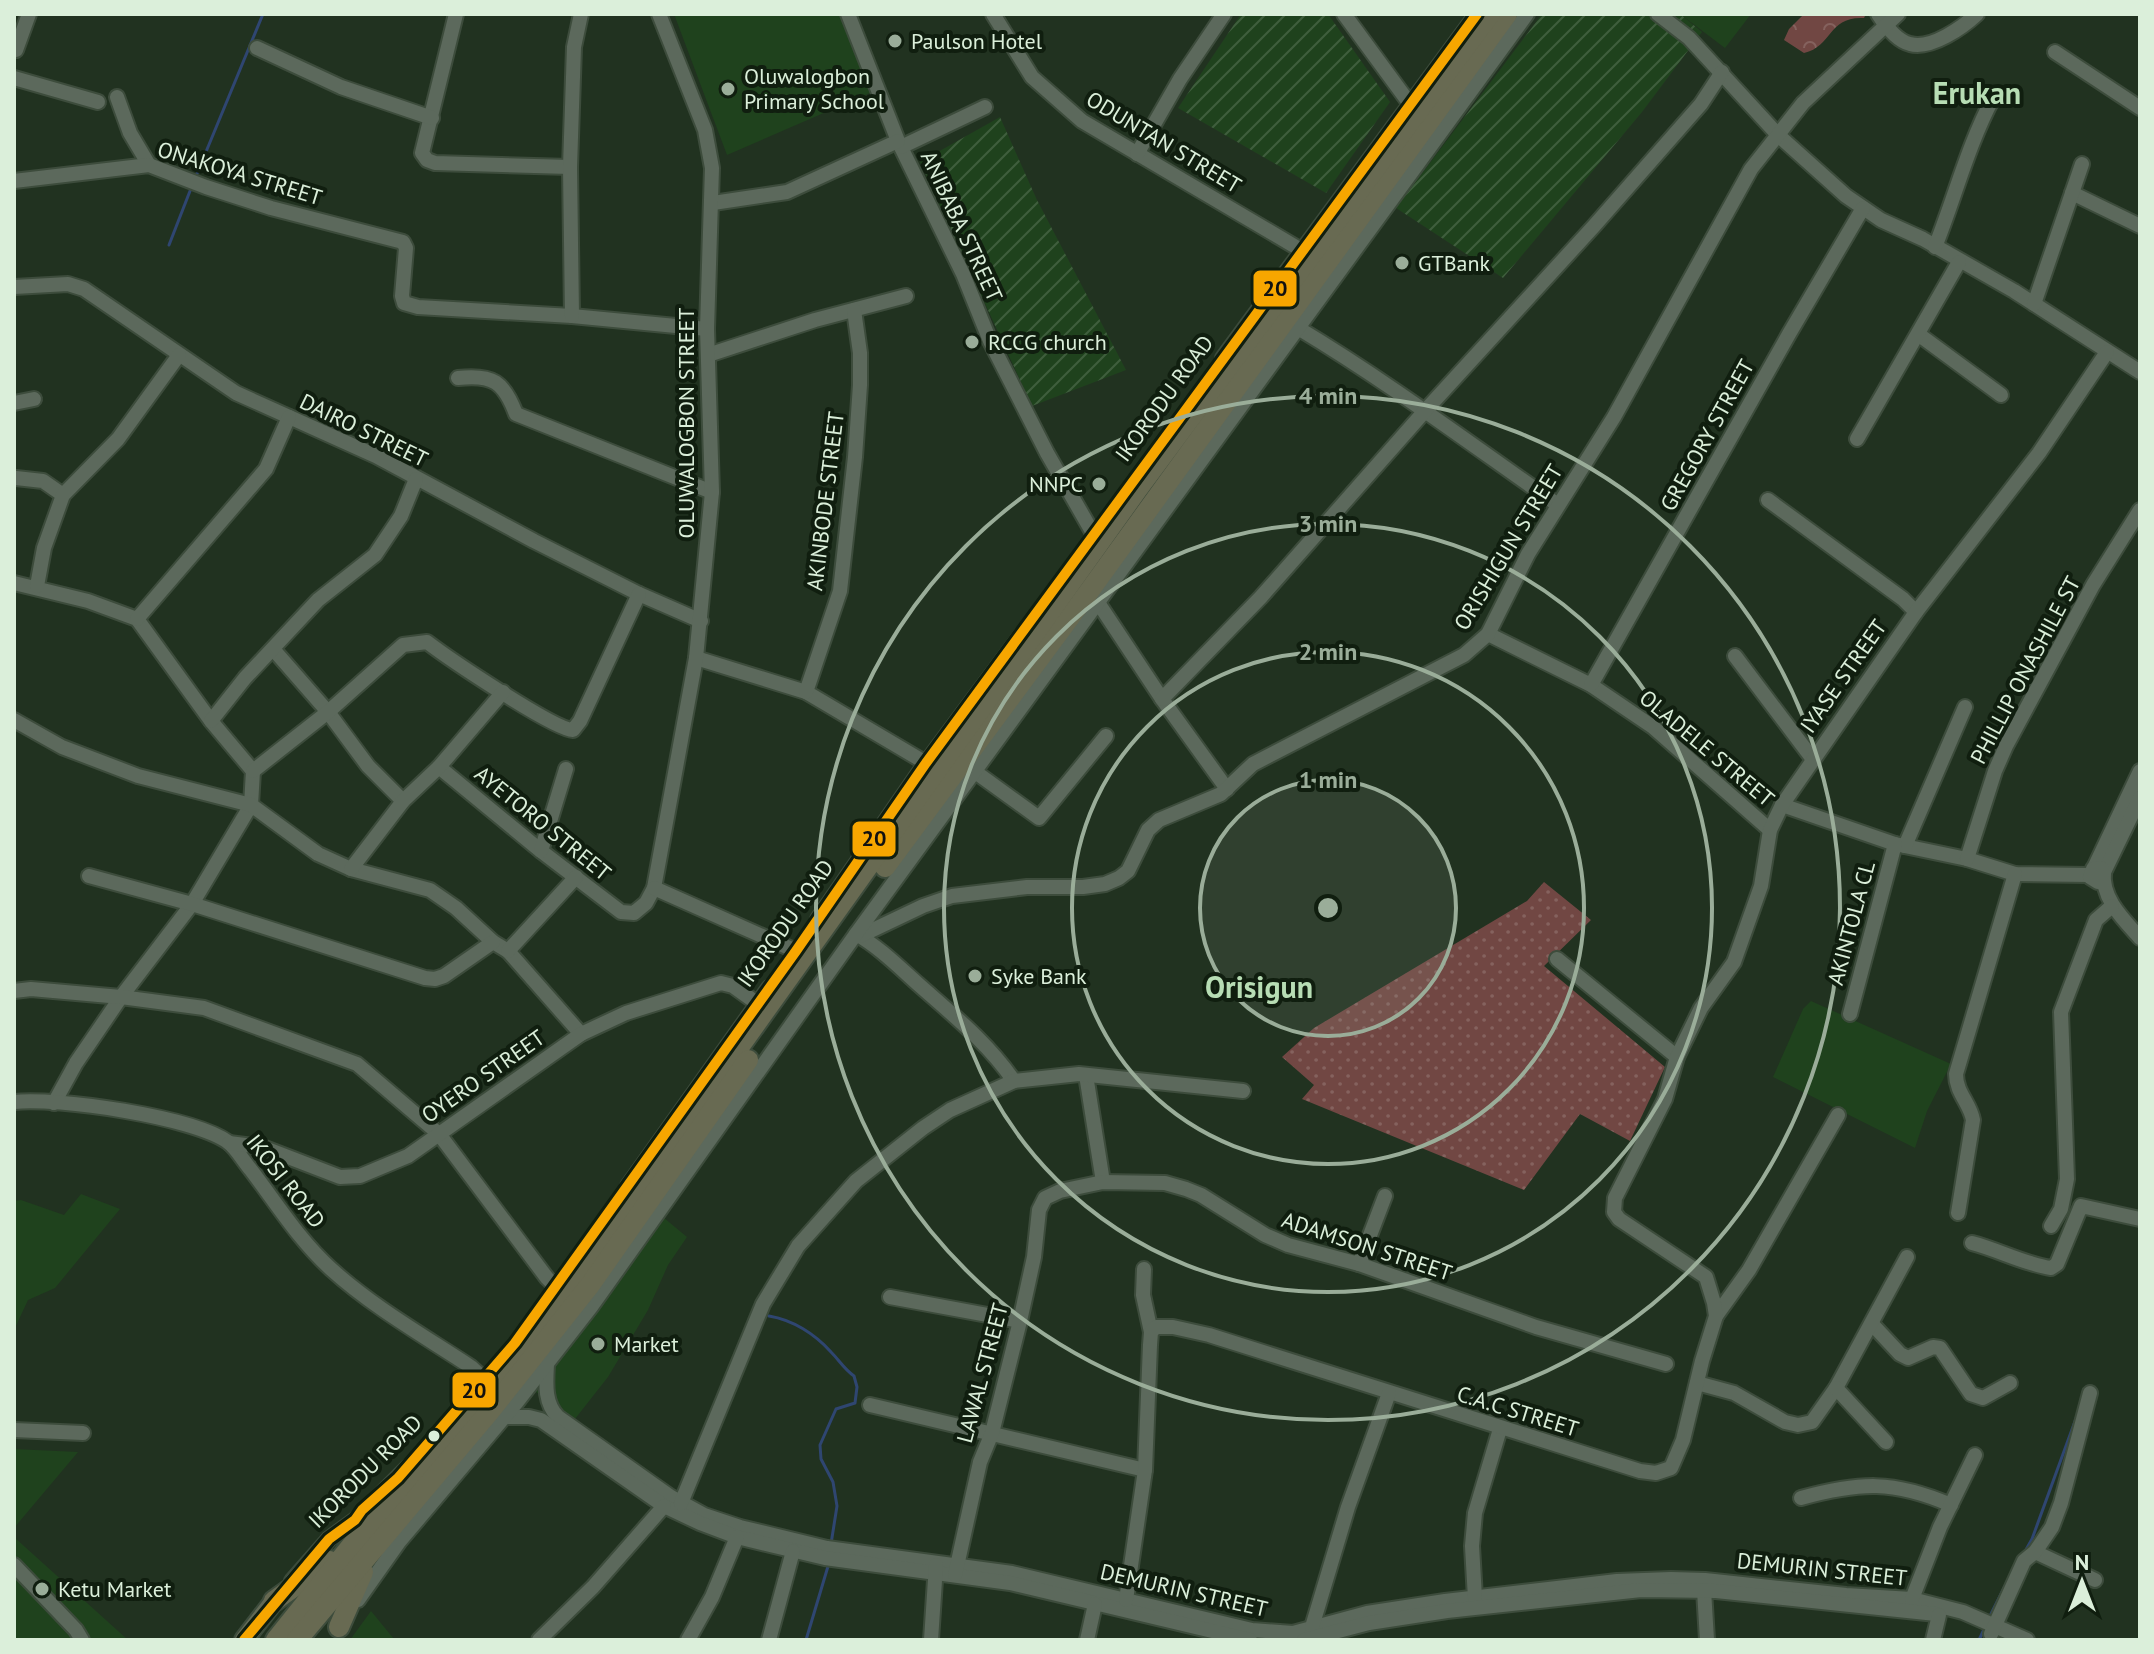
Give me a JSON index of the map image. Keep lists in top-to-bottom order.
{
  "streets": {
    "highway": ["IKORODU ROAD"],
    "street": [
      "ODUNTAN STREET",
      "ONAKOYA STREET",
      "ANIBABA STREET",
      "OLUWALOGBON STREET",
      "DAIRO STREET",
      "GREGORY STREET",
      "AKINBODE STREET",
      "ORISHIGUN STREET",
      "PHILLIP ONASHILE ST",
      "IYASE STREET",
      "OLADELE STREET",
      "AYETORO STREET",
      "AKINTOLA CL",
      "OYERO STREET",
      "IKOSI ROAD",
      "ADAMSON STREET",
      "LAWAL STREET",
      "C.A.C STREET",
      "DEMURIN STREET"
    ]
  },
  "crossings": [
    ["ODUNTAN STREET", "IKORODU ROAD"],
    ["ANIBABA STREET", "IKORODU ROAD"],
    ["IKORODU ROAD", "ORISHIGUN STREET"],
    ["IKORODU ROAD", "OYERO STREET"],
    ["IKORODU ROAD", "IKOSI ROAD"],
    ["IKORODU ROAD", "DEMURIN STREET"],
    ["OLUWALOGBON STREET", "DAIRO STREET"],
    ["OLUWALOGBON STREET", "AYETORO STREET"],
    ["GREGORY STREET", "OLADELE STREET"],
    ["ORISHIGUN STREET", "OLADELE STREET"],
    ["IYASE STREET", "OLADELE STREET"],
    ["OYERO STREET", "IKOSI ROAD"],
    ["ADAMSON STREET", "LAWAL STREET"],
    ["LAWAL STREET", "DEMURIN STREET"]
  ],
  "districts": ["Erukan", "Orisigun"],
  "places": [
    "Paulson Hotel",
    "Oluwalogbon Primary School",
    "GTBank",
    "RCCG church",
    "NNPC",
    "Syke Bank",
    "Market",
    "Ketu Market"
  ],
  "lines": ["transit line 20"],
  "north": "top",
  "rings": [
    "4 min",
    "3 min",
    "2 min",
    "1 min"
  ]
}
